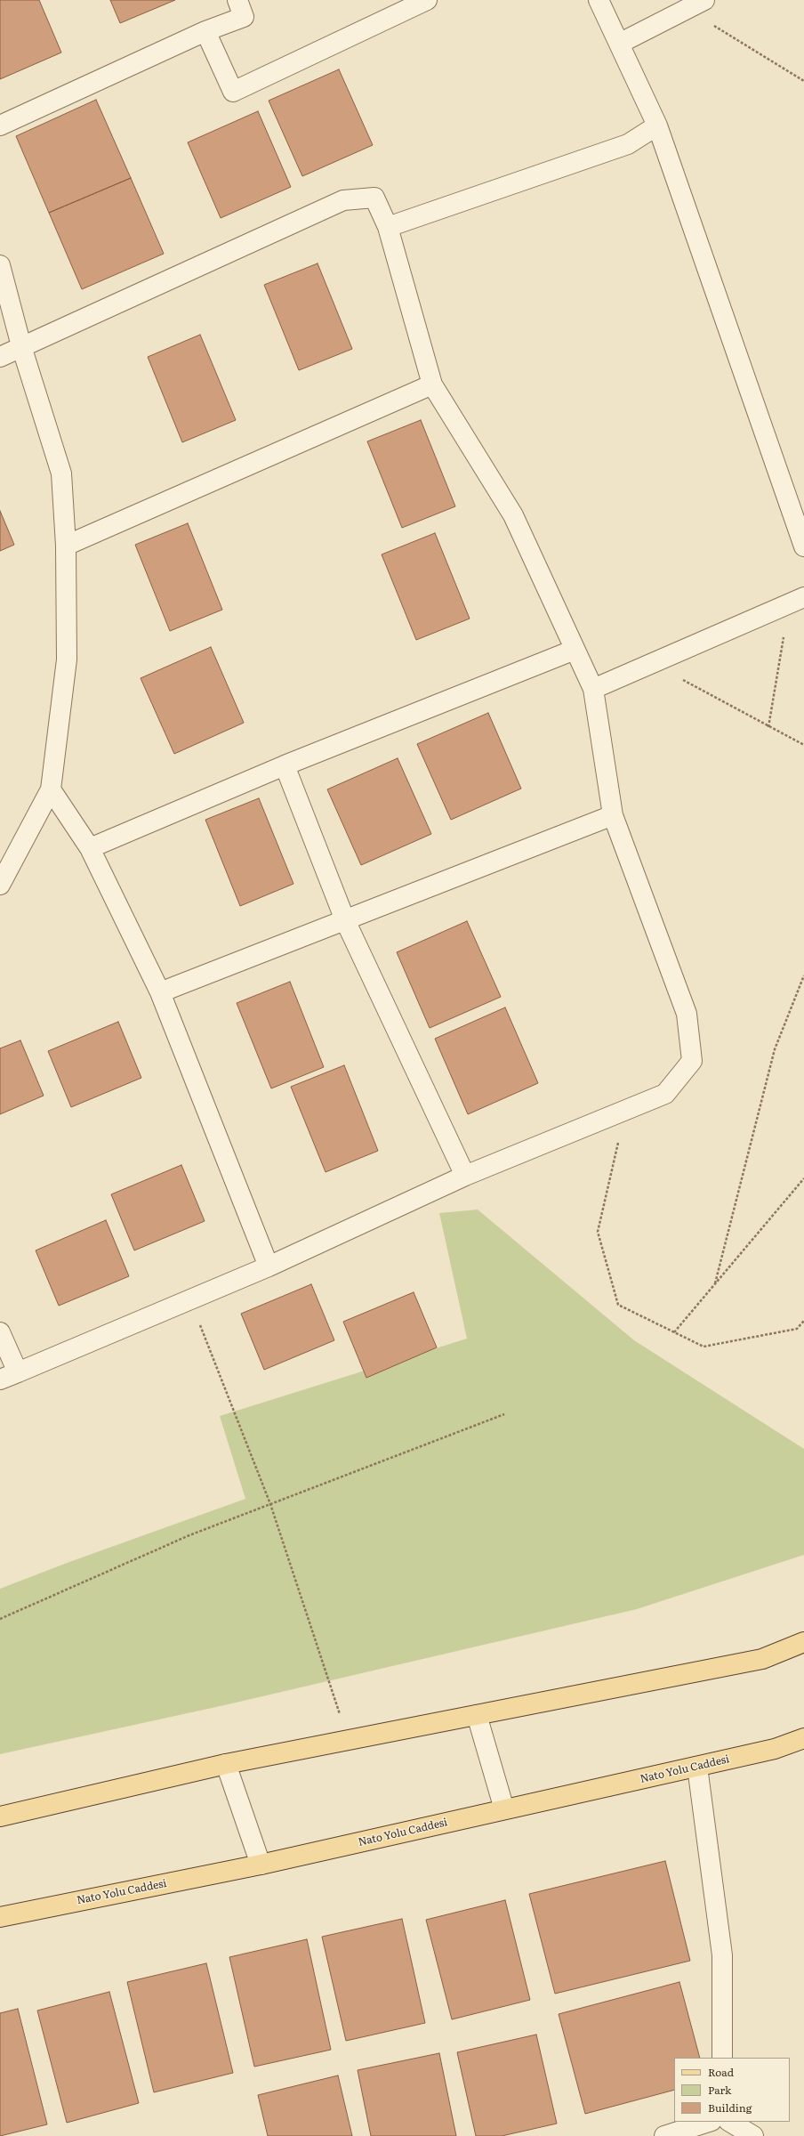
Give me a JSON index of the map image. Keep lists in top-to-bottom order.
{
  "streets": {
    "main road": ["Nato Yolu Caddesi"]
  },
  "legend": ["Road", "Park", "Building"]
}
